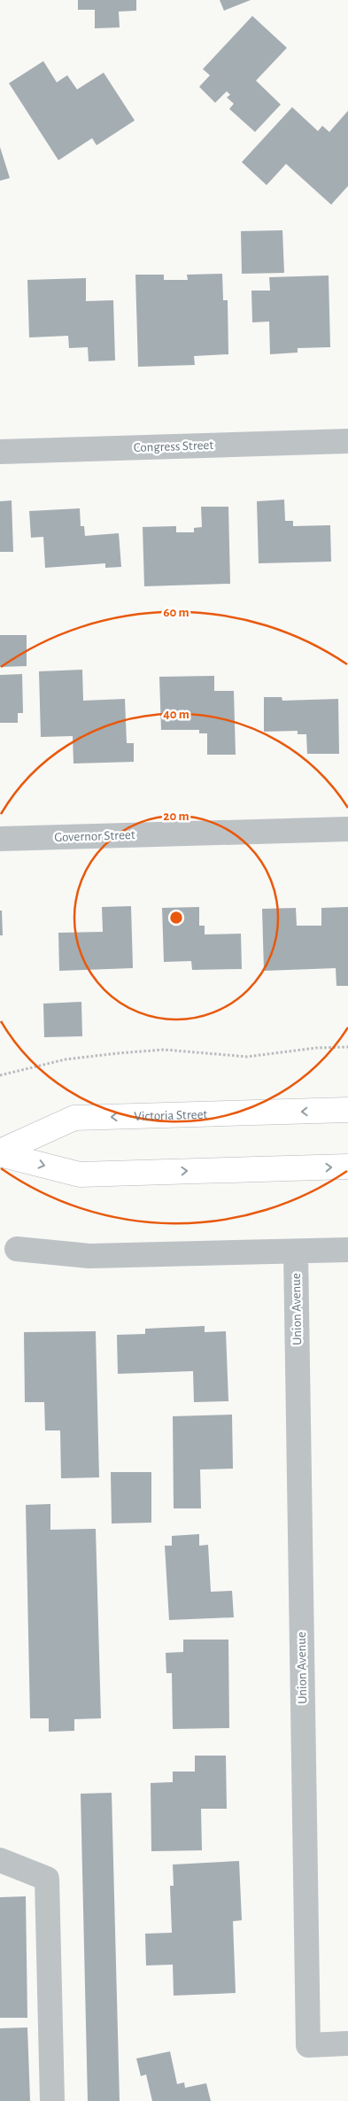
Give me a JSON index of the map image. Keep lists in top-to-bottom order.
{
  "streets": {
    "main road": ["Victoria Street"],
    "street": ["Congress Street", "Governor Street", "Union Avenue"]
  },
  "rings": ["60 m", "40 m", "20 m"]
}
